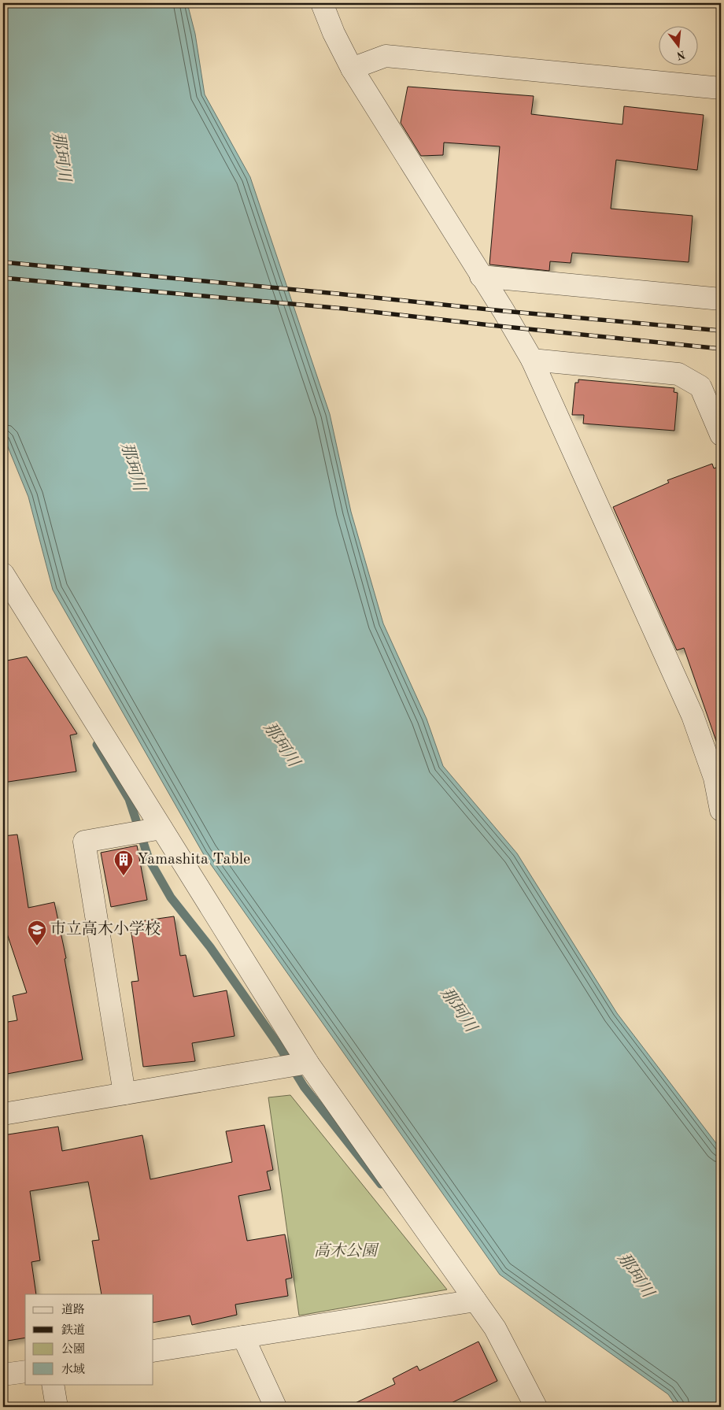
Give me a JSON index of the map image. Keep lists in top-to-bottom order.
{
  "water": ["那珂川"],
  "parks": ["高木公園"],
  "places": {
    "building": ["Yamashita Table"],
    "school or university": ["市立高木小学校"]
  },
  "legend": [
    "道路",
    "鉄道",
    "公園",
    "水域"
  ],
  "north": "bottom"
}
